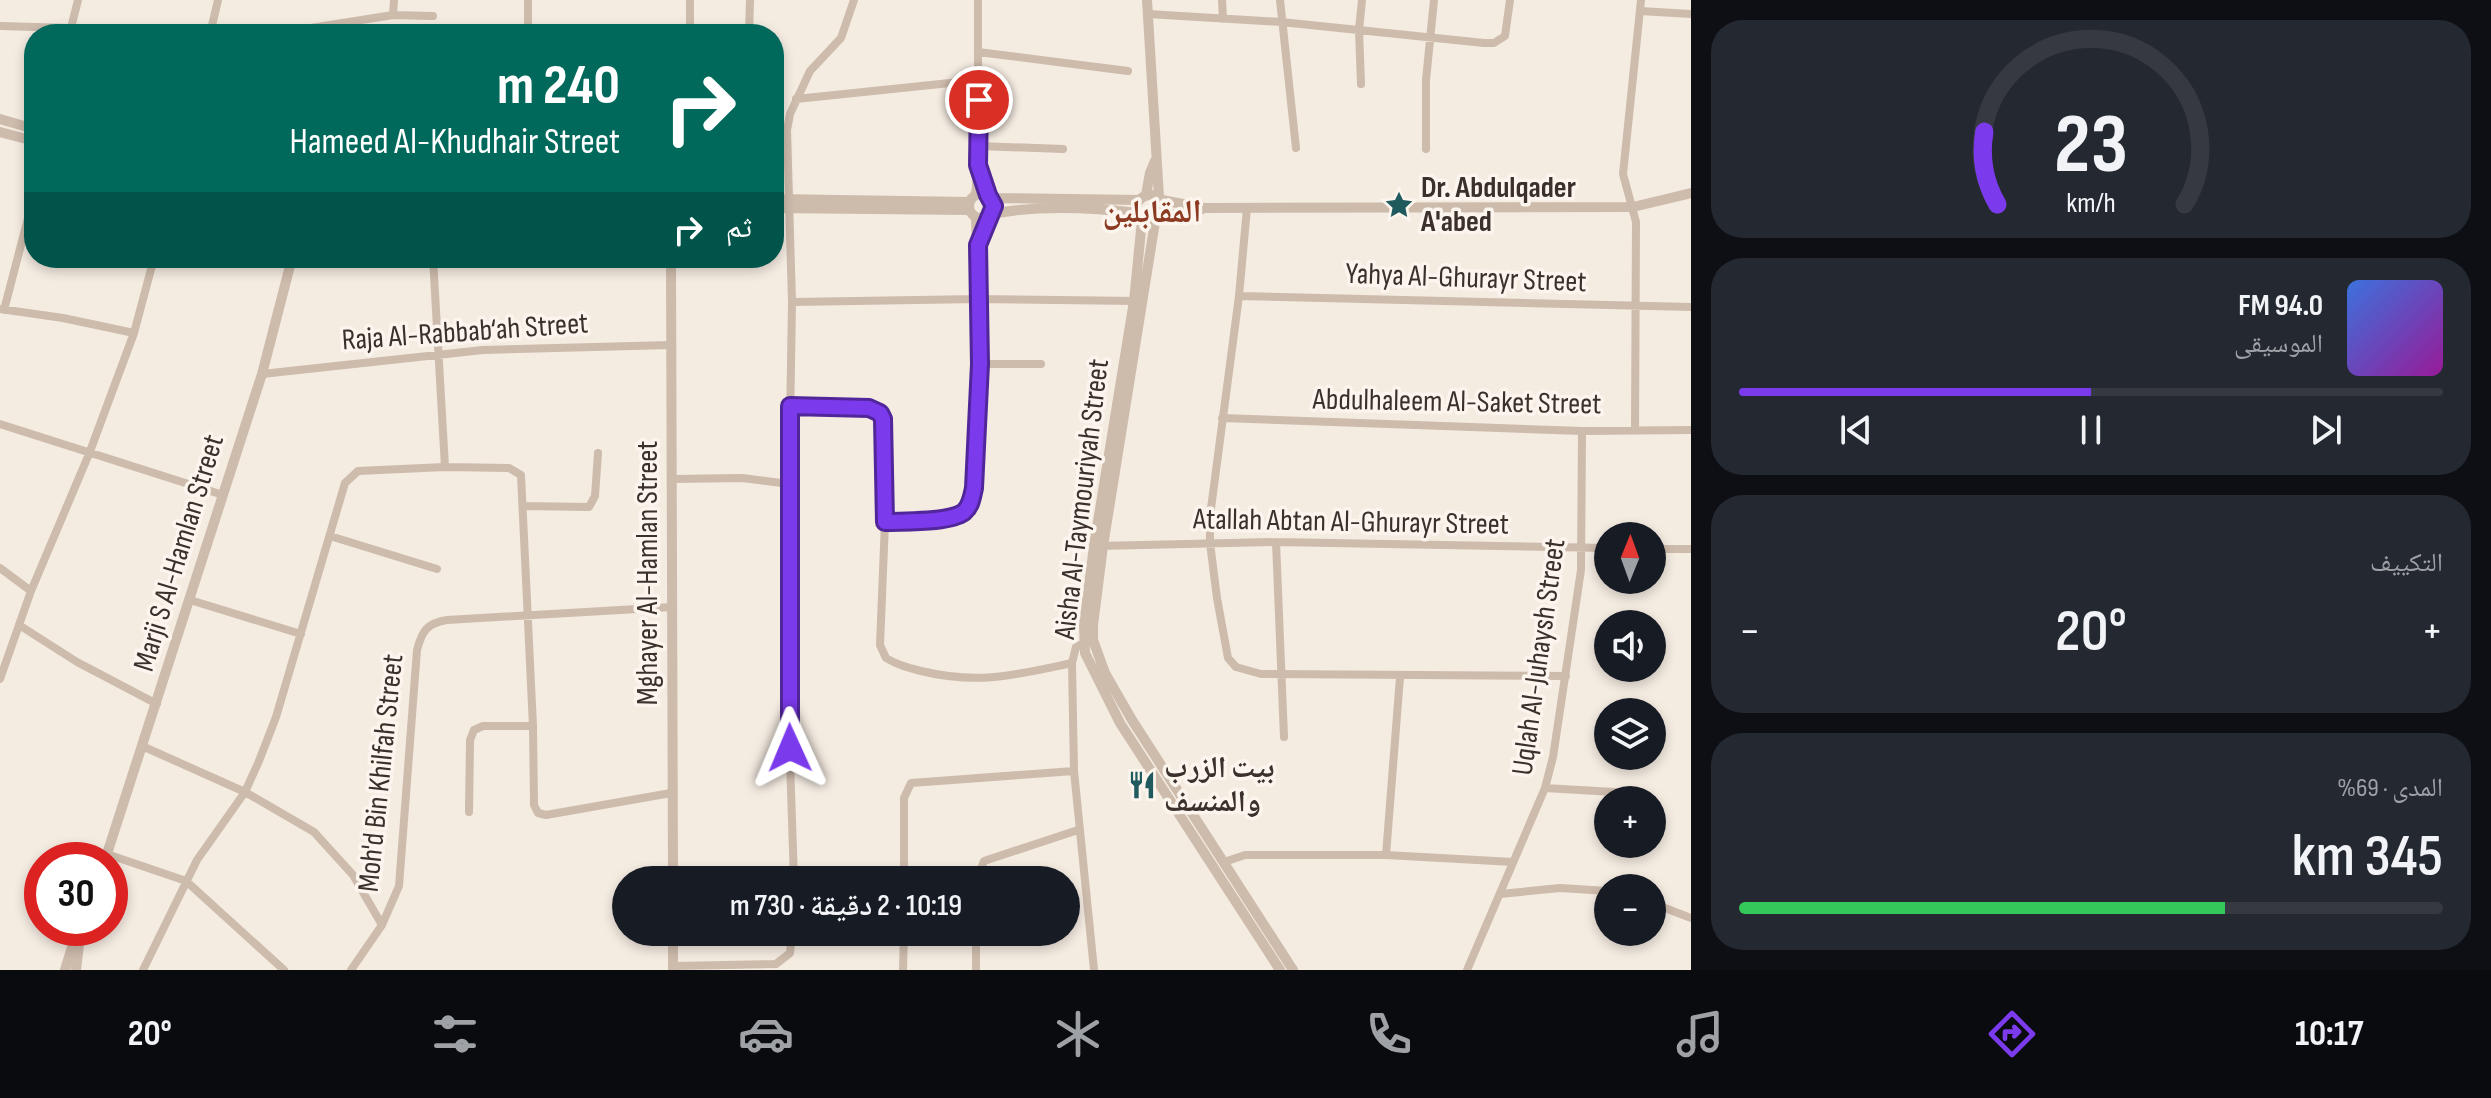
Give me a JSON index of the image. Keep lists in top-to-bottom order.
{
  "streets": {
    "street": [
      "Yahya Al-Ghurayr Street",
      "Raja Al-Rabbab‘ah Street",
      "Abdulhaleem Al-Saket Street",
      "Aisha Al-Taymouriyah Street",
      "Atallah Abtan Al-Ghurayr Street",
      "Marji S Al-Hamlan Street",
      "Mghayer Al-Hamlan Street",
      "Uqlah Al-Juhaysh Street",
      "Moh'd Bin Khilfah Street"
    ]
  },
  "crossings": [
    ["Raja Al-Rabbab‘ah Street", "Marji S Al-Hamlan Street"],
    ["Raja Al-Rabbab‘ah Street", "Mghayer Al-Hamlan Street"],
    ["Abdulhaleem Al-Saket Street", "Uqlah Al-Juhaysh Street"],
    ["Aisha Al-Taymouriyah Street", "Atallah Abtan Al-Ghurayr Street"],
    ["Atallah Abtan Al-Ghurayr Street", "Uqlah Al-Juhaysh Street"],
    ["Mghayer Al-Hamlan Street", "Moh'd Bin Khilfah Street"]
  ],
  "districts": ["المقابلين"],
  "places": {
    "place": ["Dr. Abdulqader A'abed"],
    "restaurant": ["بيت الزرب والمنسف"]
  },
  "north": "top",
  "page": {
    "turn": ["240 m", "Hameed Al-Khudhair Street"],
    "then": "ثم",
    "song": ["94.0 FM", "الموسيقى"],
    "tile": [
      "التكييف",
      ["المدى · 69%", "345 km"]
    ],
    "map_buttons": ["+", "−"],
    "heat": ["−", "20°", "+"],
    "limit": "30",
    "trip": "10:19 · 2 دقيقة · 730 m",
    "tabs": ["10:17", "20°"],
    "gauge": ["23", "km/h"]
  }
}
